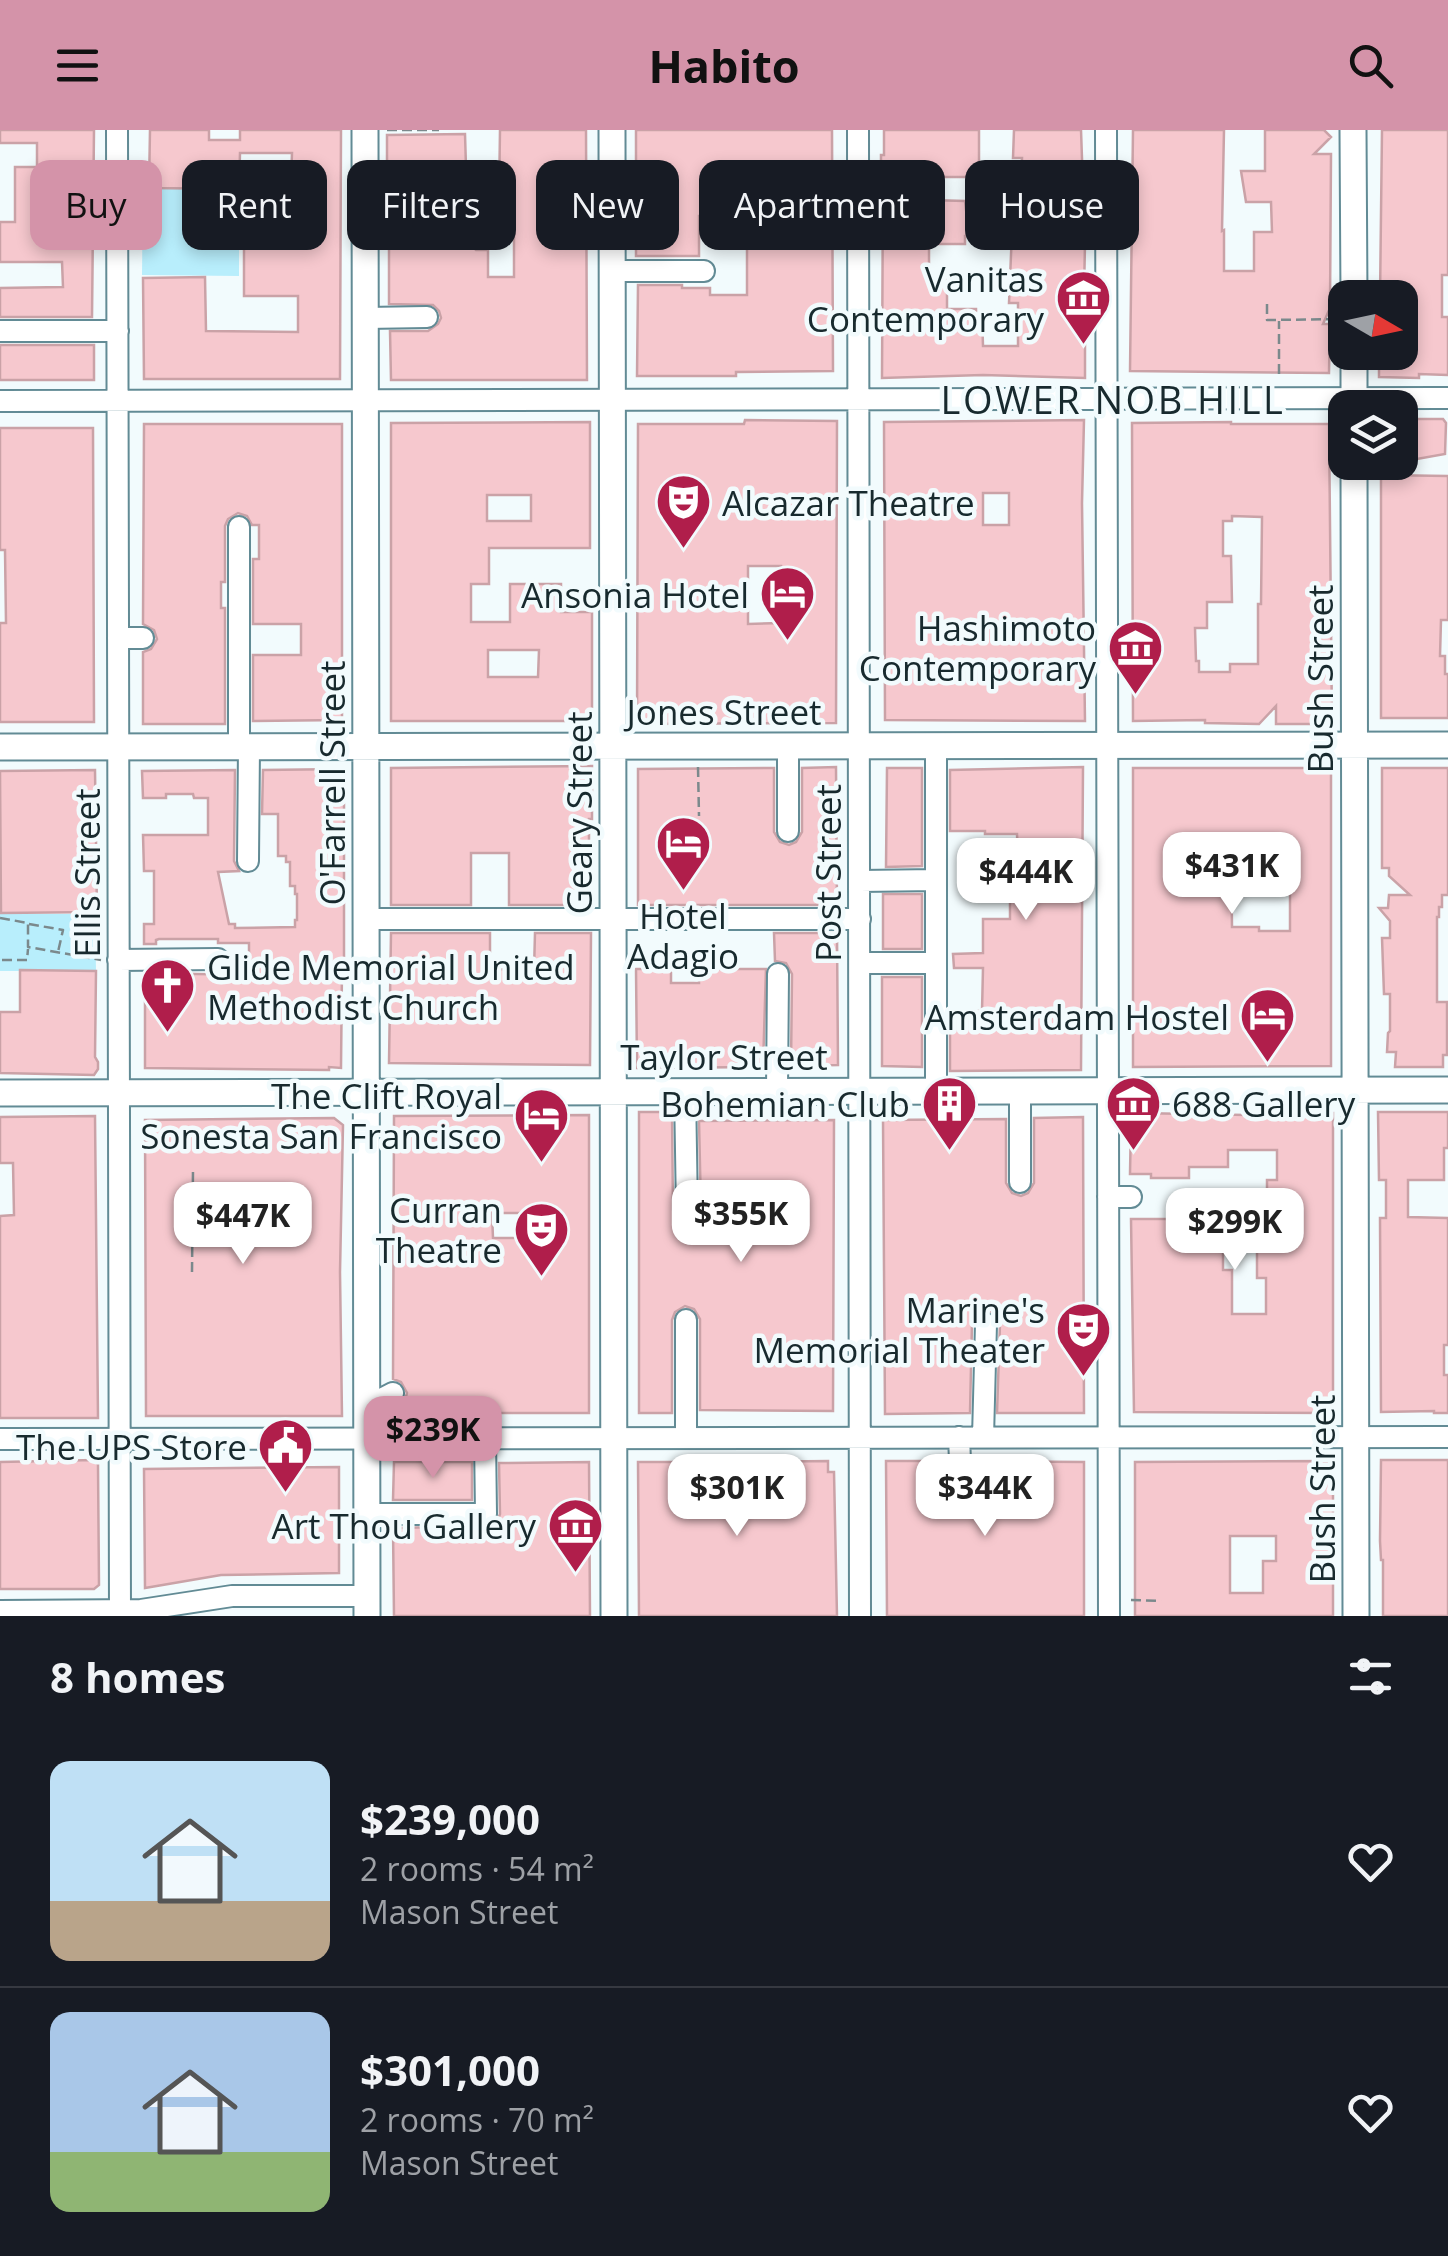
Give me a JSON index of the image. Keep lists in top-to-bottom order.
{
  "streets": {
    "main road": [
      "Bush Street",
      "Jones Street",
      "O'Farrell Street",
      "Geary Street",
      "Taylor Street"
    ],
    "street": ["Ellis Street", "Post Street"]
  },
  "crossings": [
    ["Bush Street", "Jones Street"],
    ["Bush Street", "Taylor Street"],
    ["Jones Street", "O'Farrell Street"],
    ["Jones Street", "Geary Street"],
    ["Jones Street", "Ellis Street"],
    ["Jones Street", "Post Street"],
    ["O'Farrell Street", "Taylor Street"],
    ["Geary Street", "Taylor Street"],
    ["Ellis Street", "Taylor Street"],
    ["Post Street", "Taylor Street"]
  ],
  "districts": ["LOWER NOB HILL"],
  "places": {
    "museum": [
      "Vanitas Contemporary",
      "Hashimoto Contemporary",
      "688 Gallery",
      "Art Thou Gallery"
    ],
    "theatre": ["Alcazar Theatre", "Curran Theatre", "Marine's Memorial Theater"],
    "hotel": [
      "Ansonia Hotel",
      "Hotel Adagio",
      "Amsterdam Hostel",
      "The Clift Royal Sonesta San Francisco"
    ],
    "church": ["Glide Memorial United Methodist Church"],
    "building": ["Bohemian Club"],
    "public building": ["The UPS Store"]
  },
  "north": "right",
  "page": {
    "header": "Habito",
    "chip": [
      "Buy",
      "Rent",
      "Filters",
      "New",
      "Apartment",
      "House"
    ],
    "price": [
      "$431K",
      "$444K",
      "$355K",
      "$447K",
      "$299K",
      "$239K",
      "$301K",
      "$344K"
    ],
    "heading": "8 homes",
    "list": [
      {
        "name": "$239,000",
        "note": "2 rooms · 54 m² · Mason Street"
      },
      {
        "name": "$301,000",
        "note": "2 rooms · 70 m² · Mason Street"
      }
    ]
  }
}
